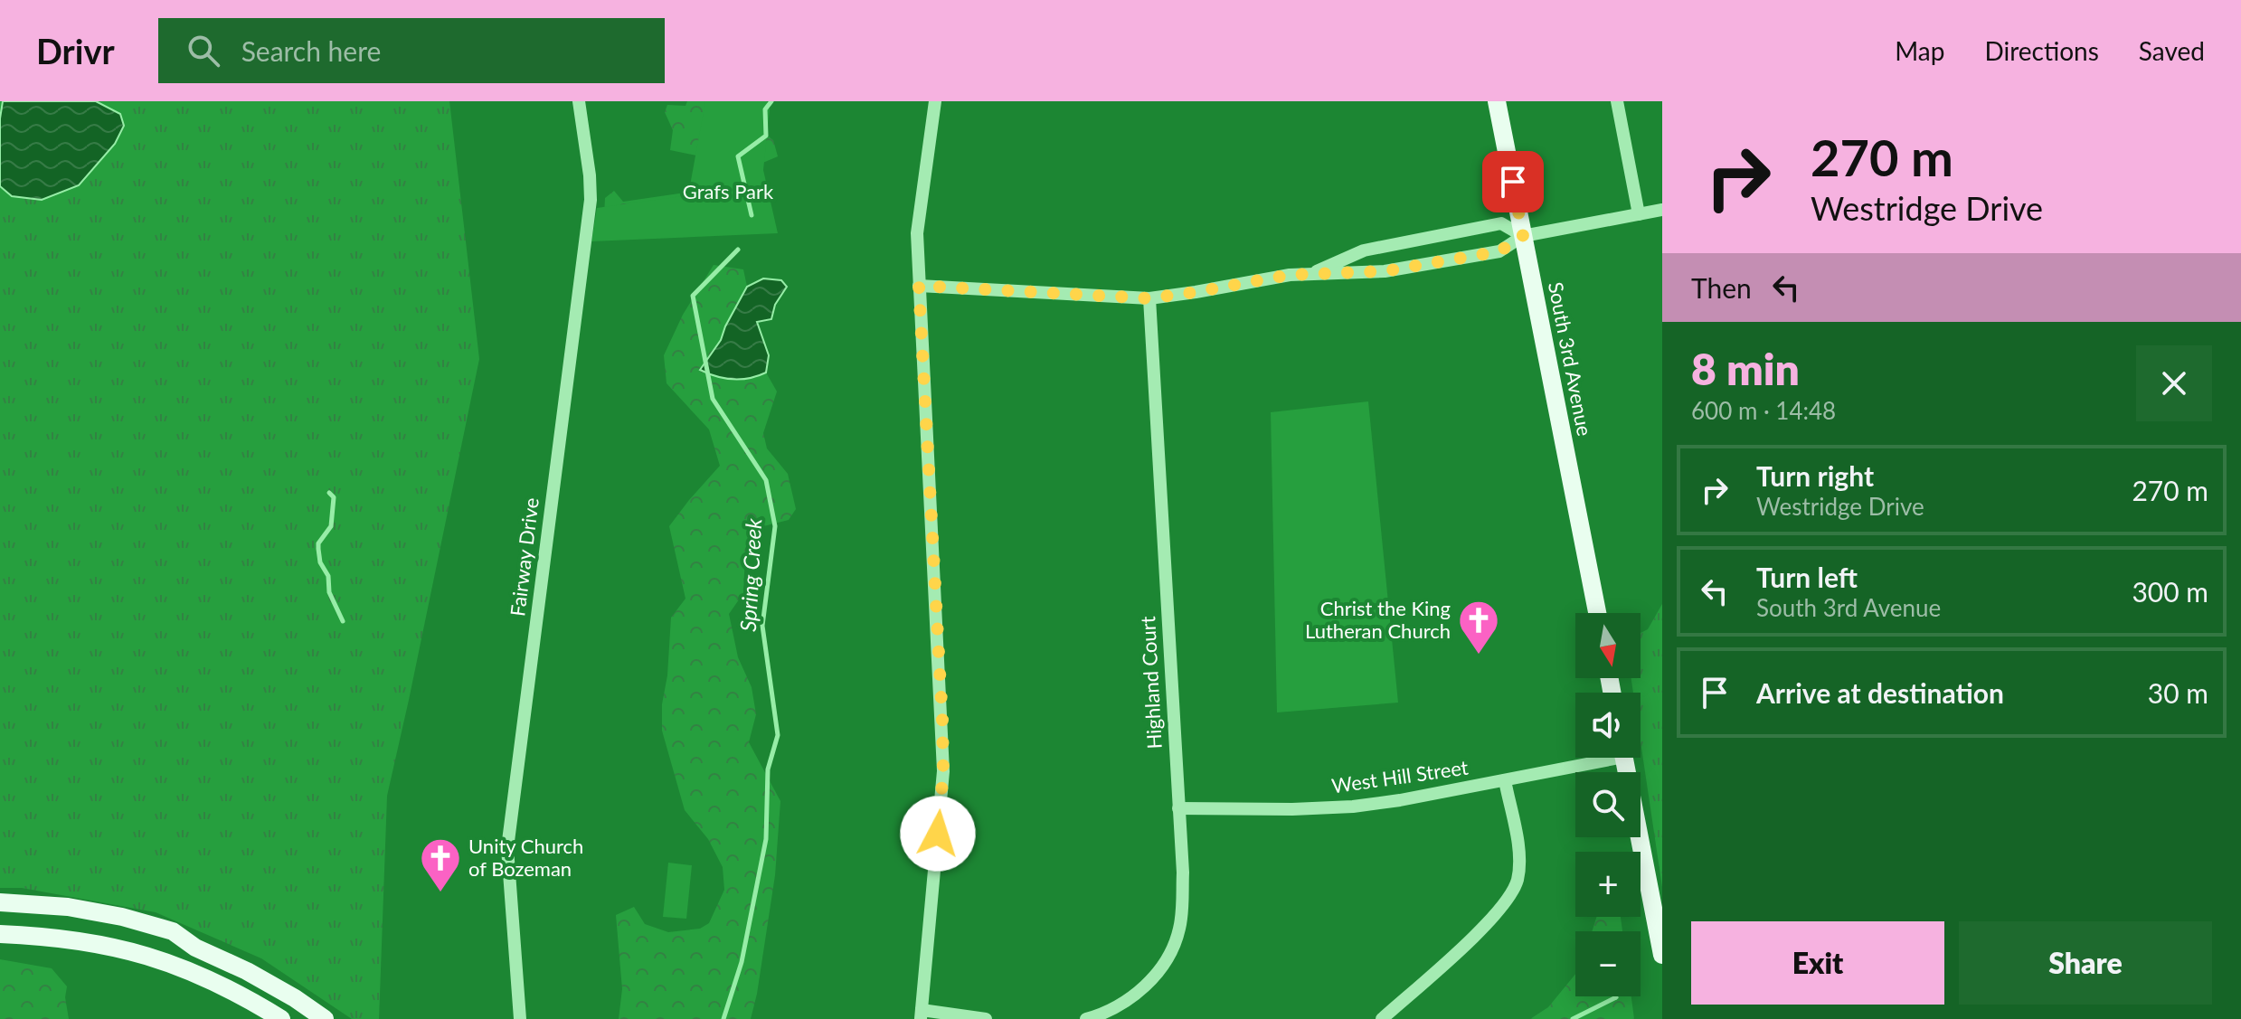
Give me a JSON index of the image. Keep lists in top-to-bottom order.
{
  "streets": {
    "main road": ["South 3rd Avenue"],
    "street": ["Fairway Drive", "Highland Court", "West Hill Street"]
  },
  "crossings": [
    ["Highland Court", "West Hill Street"]
  ],
  "water": ["Spring Creek"],
  "parks": ["Grafs Park"],
  "places": {
    "church": ["Christ the King Lutheran Church", "Unity Church of Bozeman"]
  },
  "north": "bottom",
  "page": {
    "header": "Drivr",
    "search": "Search here",
    "nav": ["Map", "Directions", "Saved"],
    "turn": ["270 m", "Westridge Drive"],
    "then": "Then",
    "heading": ["8 min", "600 m · 14:48"],
    "list": [
      {
        "name": "Turn right",
        "note": "Westridge Drive",
        "value": "270 m"
      },
      {
        "name": "Turn left",
        "note": "South 3rd Avenue",
        "value": "300 m"
      },
      {
        "name": "Arrive at destination",
        "value": "30 m"
      }
    ],
    "map_buttons": ["+", "−"],
    "buttons": ["Exit", "Share"]
  }
}
